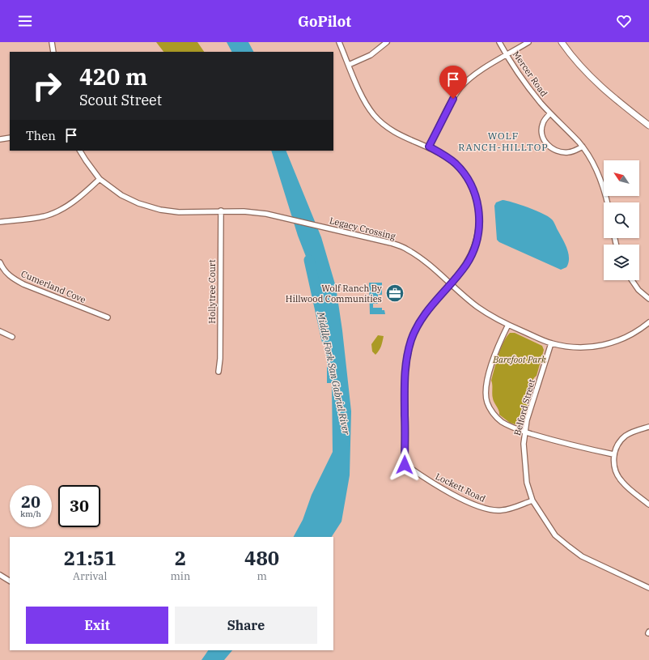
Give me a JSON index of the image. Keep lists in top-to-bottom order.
{
  "streets": {
    "street": [
      "Mercer Road",
      "Legacy Crossing",
      "Cumerland Cove",
      "Hollytree Court",
      "Belford Street",
      "Lockett Road"
    ]
  },
  "crossings": [
    ["Legacy Crossing", "Hollytree Court"],
    ["Legacy Crossing", "Belford Street"],
    ["Legacy Crossing", "Lockett Road"],
    ["Belford Street", "Lockett Road"]
  ],
  "districts": ["WOLF RANCH-HILLTOP"],
  "water": ["Middle Fork San Gabriel River"],
  "parks": ["Barefoot Park"],
  "places": {
    "office": ["Wolf Ranch By Hillwood Communities"]
  },
  "north": "top left",
  "page": {
    "header": "GoPilot",
    "turn": ["420 m", "Scout Street"],
    "then": "Then",
    "speed": "20 km/h",
    "limit": "30",
    "eta": [
      "21:51",
      "Arrival",
      "2",
      "min",
      "480",
      "m"
    ],
    "buttons": ["Exit", "Share"]
  }
}
